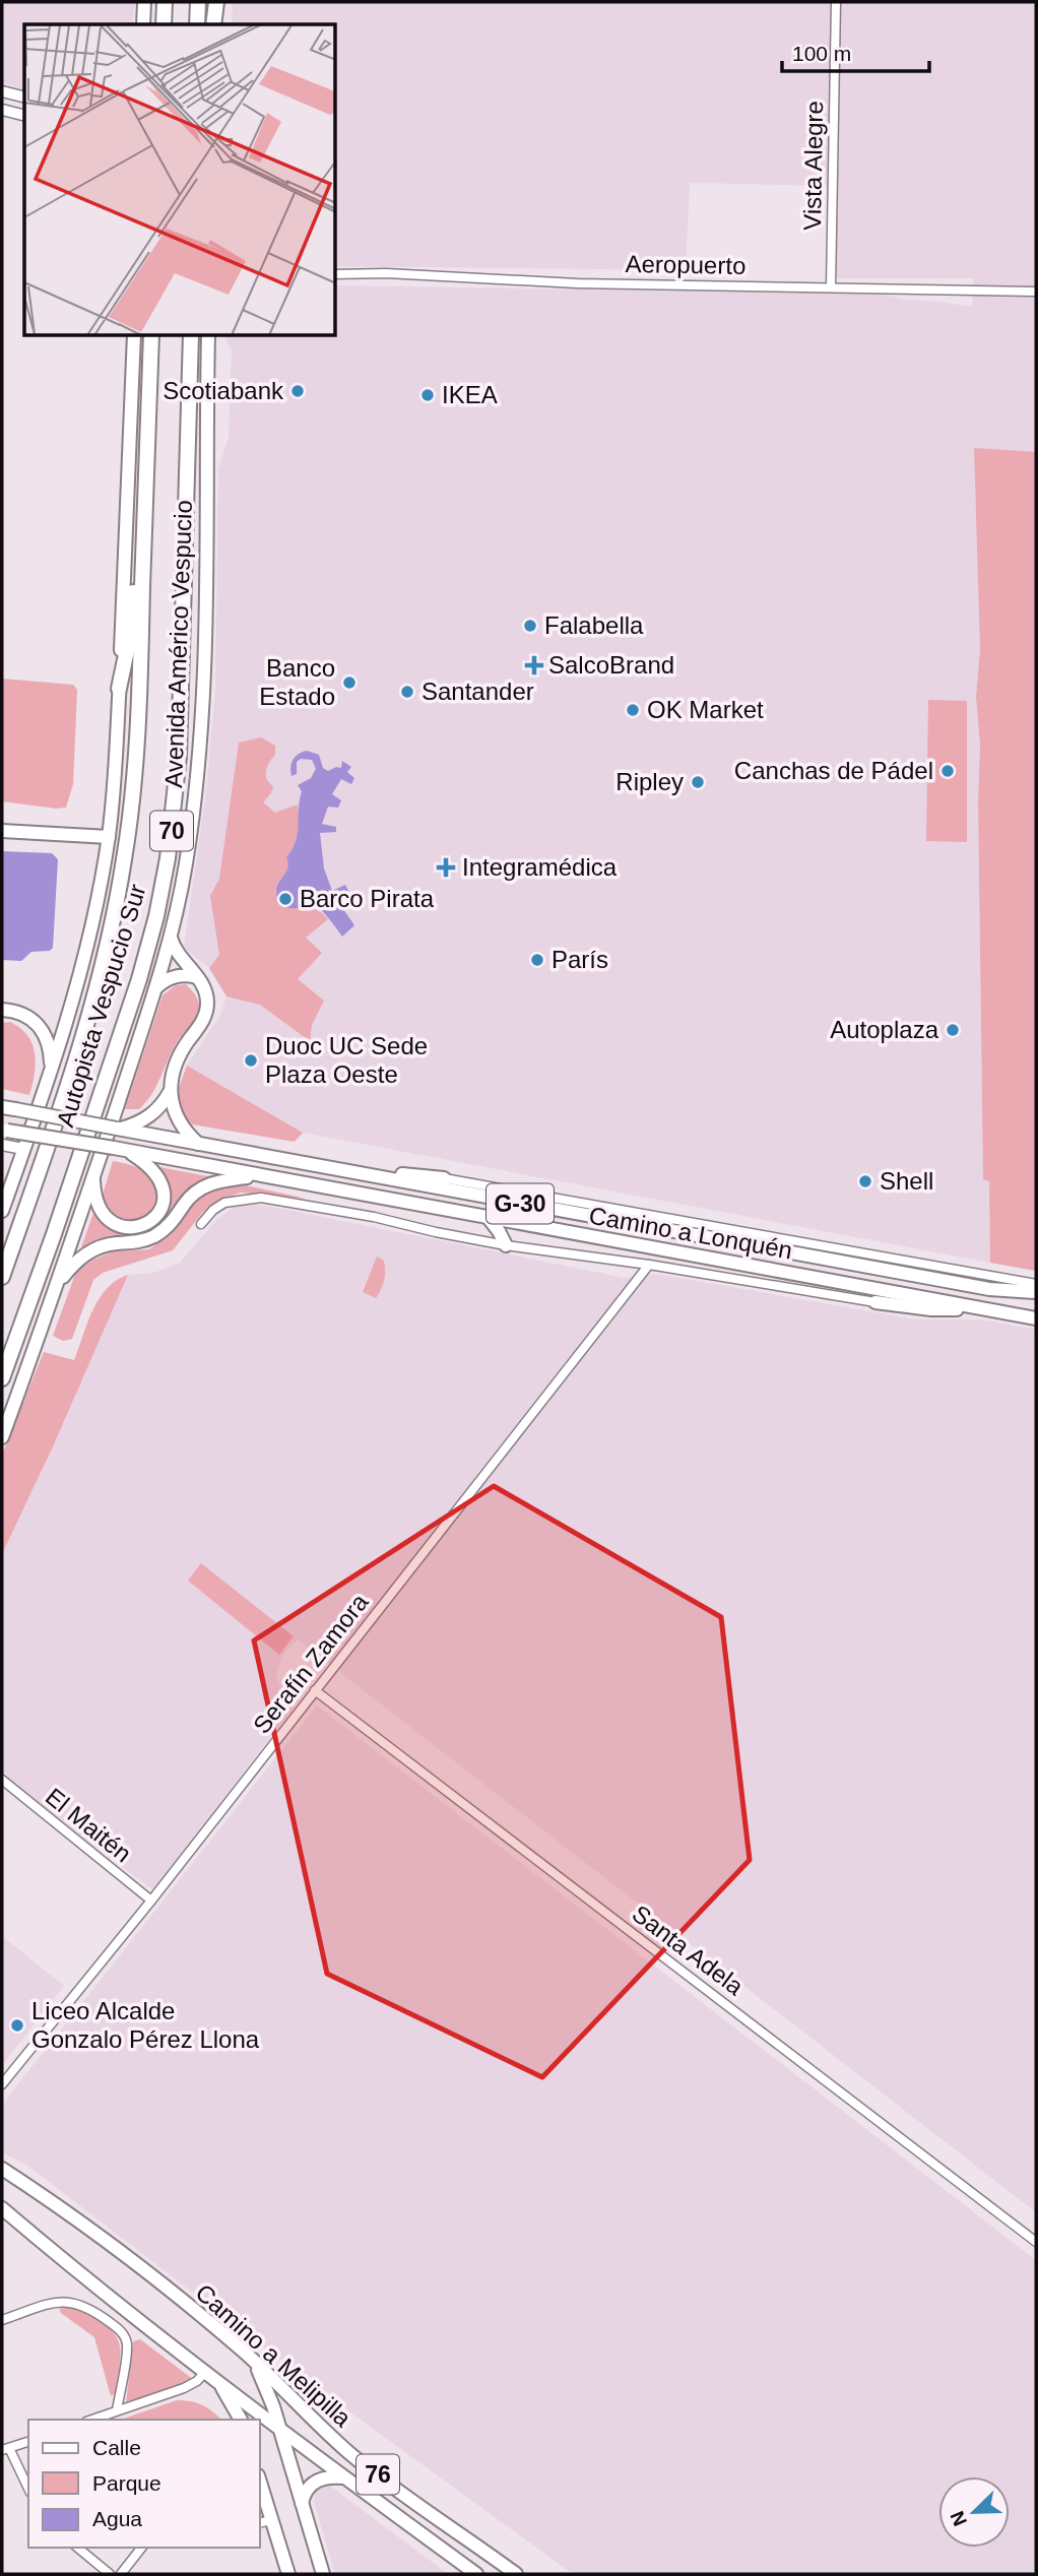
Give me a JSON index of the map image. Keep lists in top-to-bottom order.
{
  "streets": {
    "highway": ["70", "Autopista Vespucio Sur"],
    "main road": [
      "Avenida Américo Vespucio",
      "G-30",
      "Camino a Lonquén",
      "Camino a Melipilla",
      "76"
    ],
    "street": [
      "Vista Alegre",
      "Aeropuerto",
      "Serafín Zamora",
      "El Maitén",
      "Santa Adela"
    ]
  },
  "crossings": [
    ["Vista Alegre", "Aeropuerto"],
    ["Camino a Lonquén", "Serafín Zamora"],
    ["Serafín Zamora", "El Maitén"],
    ["Serafín Zamora", "Santa Adela"]
  ],
  "places": {
    "other": [
      "Scotiabank",
      "IKEA",
      "Falabella",
      "Banco Estado",
      "Santander",
      "OK Market",
      "Canchas de Pádel",
      "Ripley",
      "Barco Pirata",
      "París",
      "Autoplaza",
      "Duoc UC Sede Plaza Oeste",
      "Shell",
      "Liceo Alcalde Gonzalo Pérez Llona"
    ],
    "health": ["SalcoBrand", "Integramédica"]
  },
  "legend": ["Calle", "Parque", "Agua"],
  "scale_bar": "100 m",
  "north": "bottom left"
}
